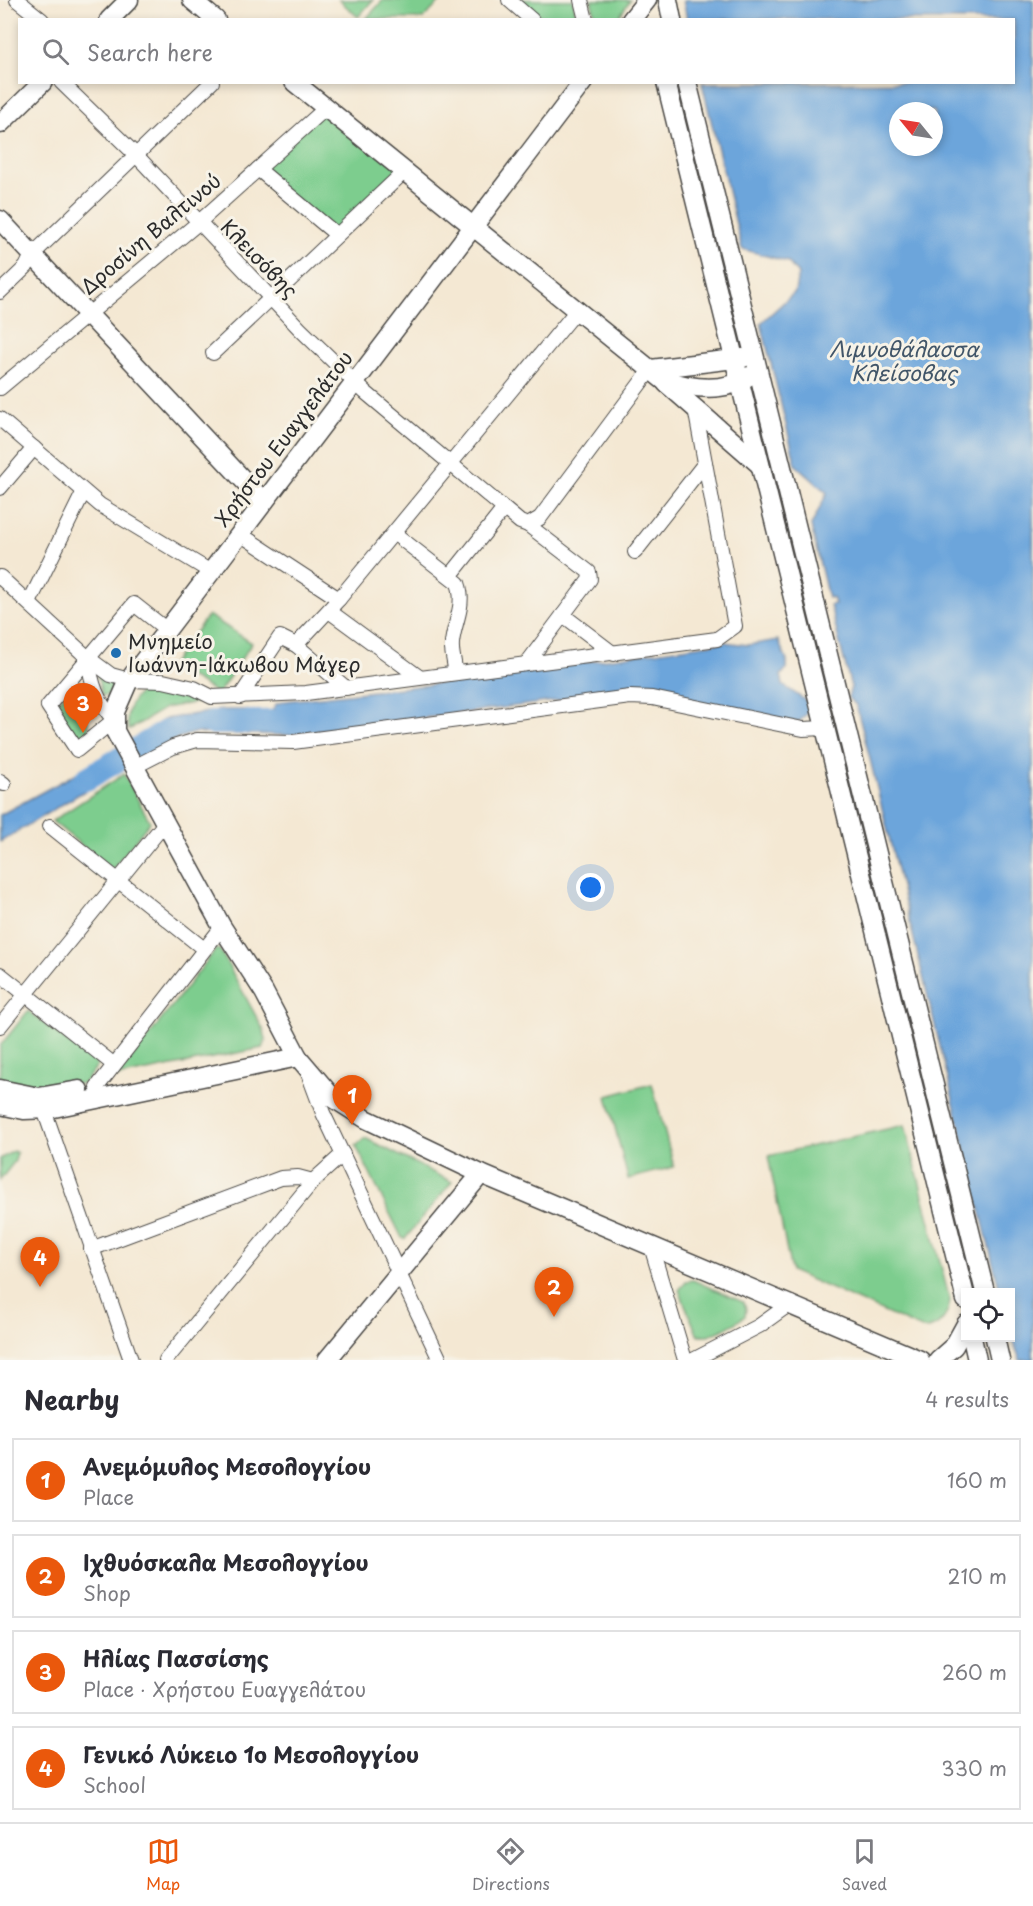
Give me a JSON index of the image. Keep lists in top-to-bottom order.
{
  "streets": {
    "street": ["Δροσίνη Βαλτινού", "Κλεισόβης", "Χρήστου Ευαγγελάτου"]
  },
  "crossings": [
    ["Δροσίνη Βαλτινού", "Κλεισόβης"],
    ["Κλεισόβης", "Χρήστου Ευαγγελάτου"]
  ],
  "water": ["Λιμνοθάλασσα Κλείσοβας"],
  "places": ["Μνημείο Ιωάννη-Ιάκωβου Μάγερ"],
  "north": "top left",
  "page": {
    "search": "Search here",
    "pins": [
      "3",
      "1",
      "4",
      "2"
    ],
    "heading": ["Nearby", "4 results"],
    "list": [
      {
        "mark": "1",
        "name": "Ανεμόμυλος Μεσολογγίου",
        "note": "Place",
        "value": "160 m"
      },
      {
        "mark": "2",
        "name": "Ιχθυόσκαλα Μεσολογγίου",
        "note": "Shop",
        "value": "210 m"
      },
      {
        "mark": "3",
        "name": "Ηλίας Πασσίσης",
        "note": "Place · Χρήστου Ευαγγελάτου",
        "value": "260 m"
      },
      {
        "mark": "4",
        "name": "Γενικό Λύκειο 1ο Μεσολογγίου",
        "note": "School",
        "value": "330 m"
      }
    ],
    "nav": ["Map", "Directions", "Saved"]
  }
}
